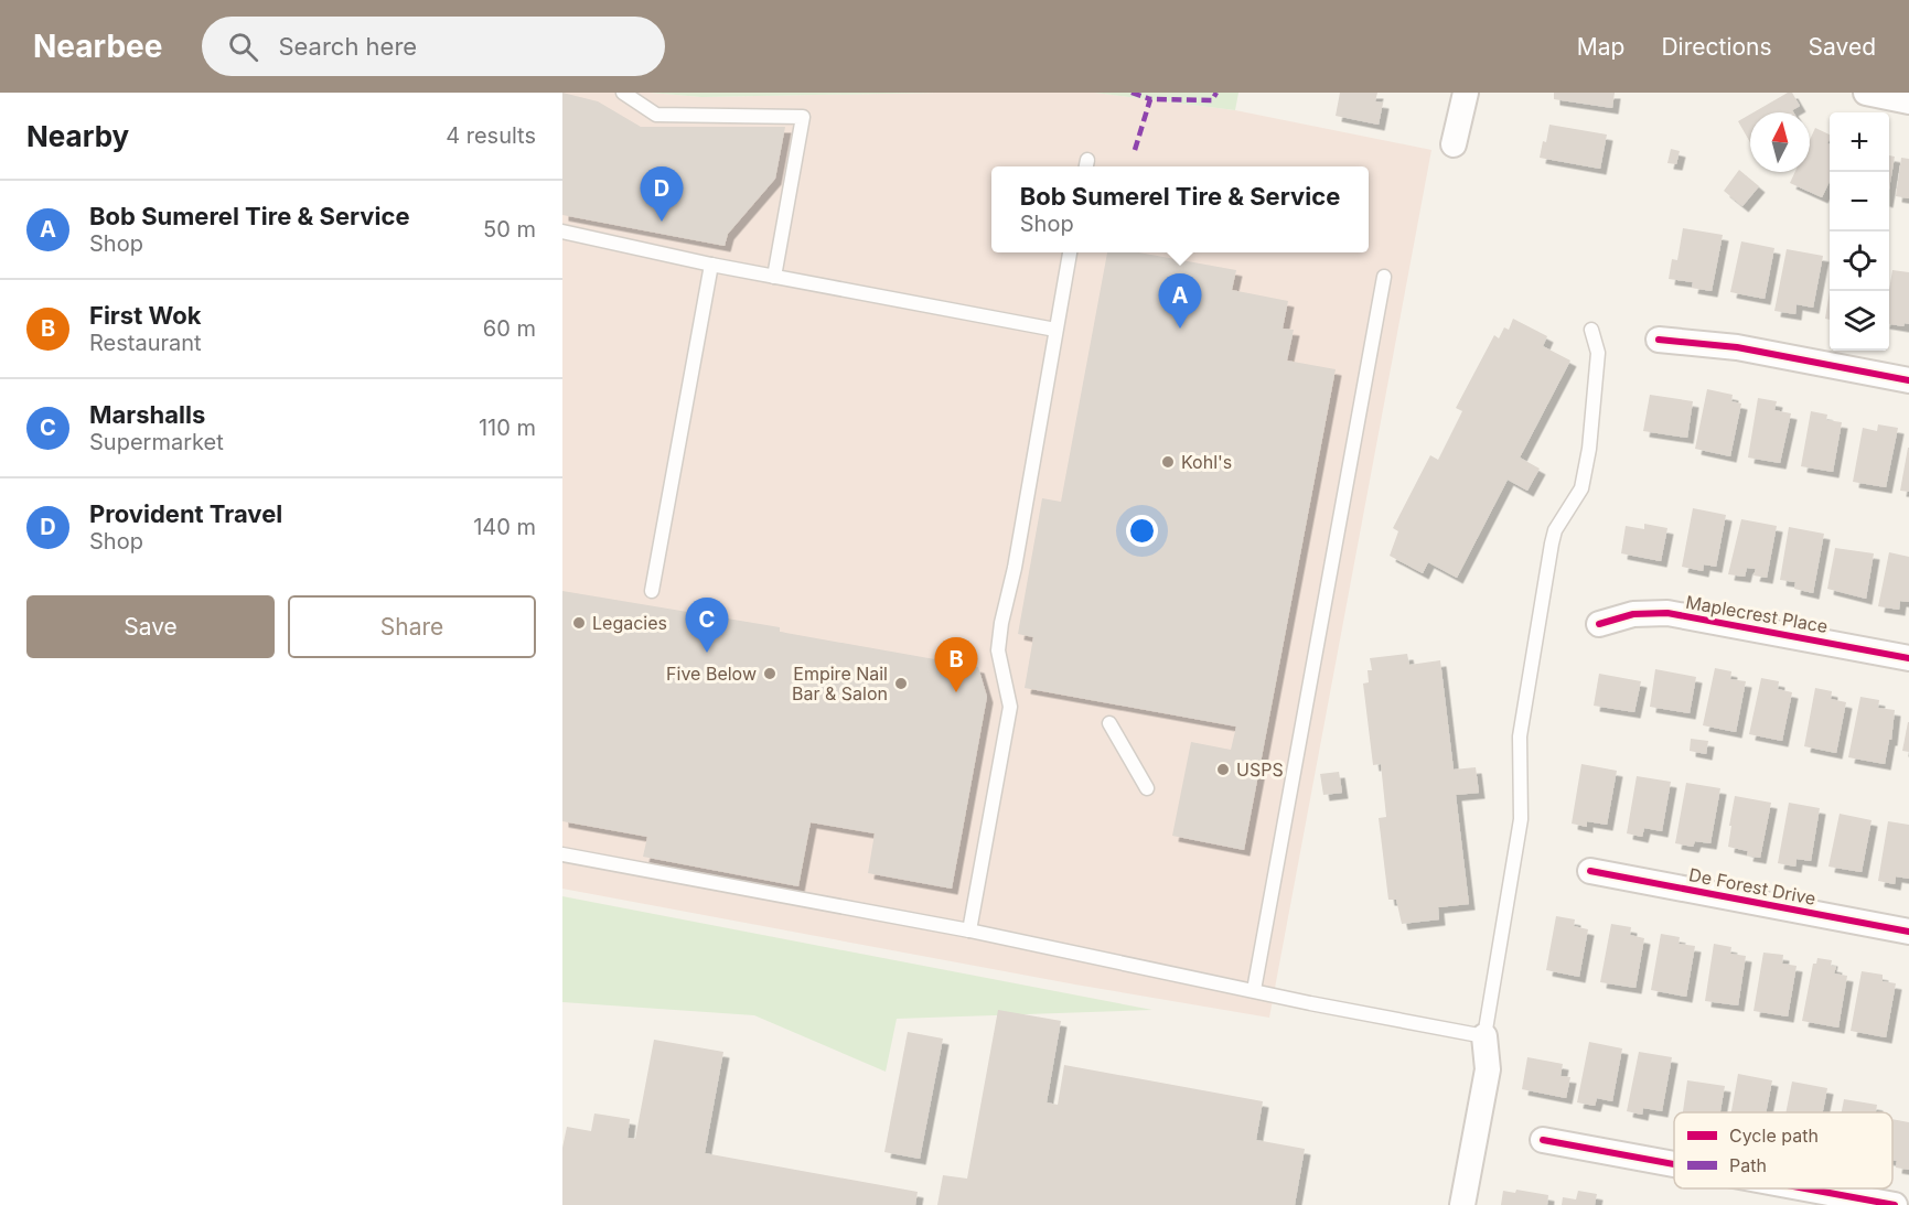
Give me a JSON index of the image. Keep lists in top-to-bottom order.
{
  "streets": {
    "street": ["Maplecrest Place", "De Forest Drive"]
  },
  "places": [
    "Kohl's",
    "Legacies",
    "Five Below",
    "Empire Nail Bar & Salon",
    "USPS"
  ],
  "legend": ["Cycle path", "Path"],
  "north": "top",
  "page": {
    "header": "Nearbee",
    "search": "Search here",
    "nav": ["Map", "Directions", "Saved"],
    "heading": ["Nearby", "4 results"],
    "map_buttons": ["+", "−"],
    "popup": ["Bob Sumerel Tire & Service", "Shop"],
    "pins": [
      "D",
      "A",
      "C",
      "B"
    ],
    "list": [
      {
        "mark": "A",
        "name": "Bob Sumerel Tire & Service",
        "note": "Shop",
        "value": "50 m"
      },
      {
        "mark": "B",
        "name": "First Wok",
        "note": "Restaurant",
        "value": "60 m"
      },
      {
        "mark": "C",
        "name": "Marshalls",
        "note": "Supermarket",
        "value": "110 m"
      },
      {
        "mark": "D",
        "name": "Provident Travel",
        "note": "Shop",
        "value": "140 m"
      }
    ],
    "buttons": ["Save", "Share"]
  }
}
